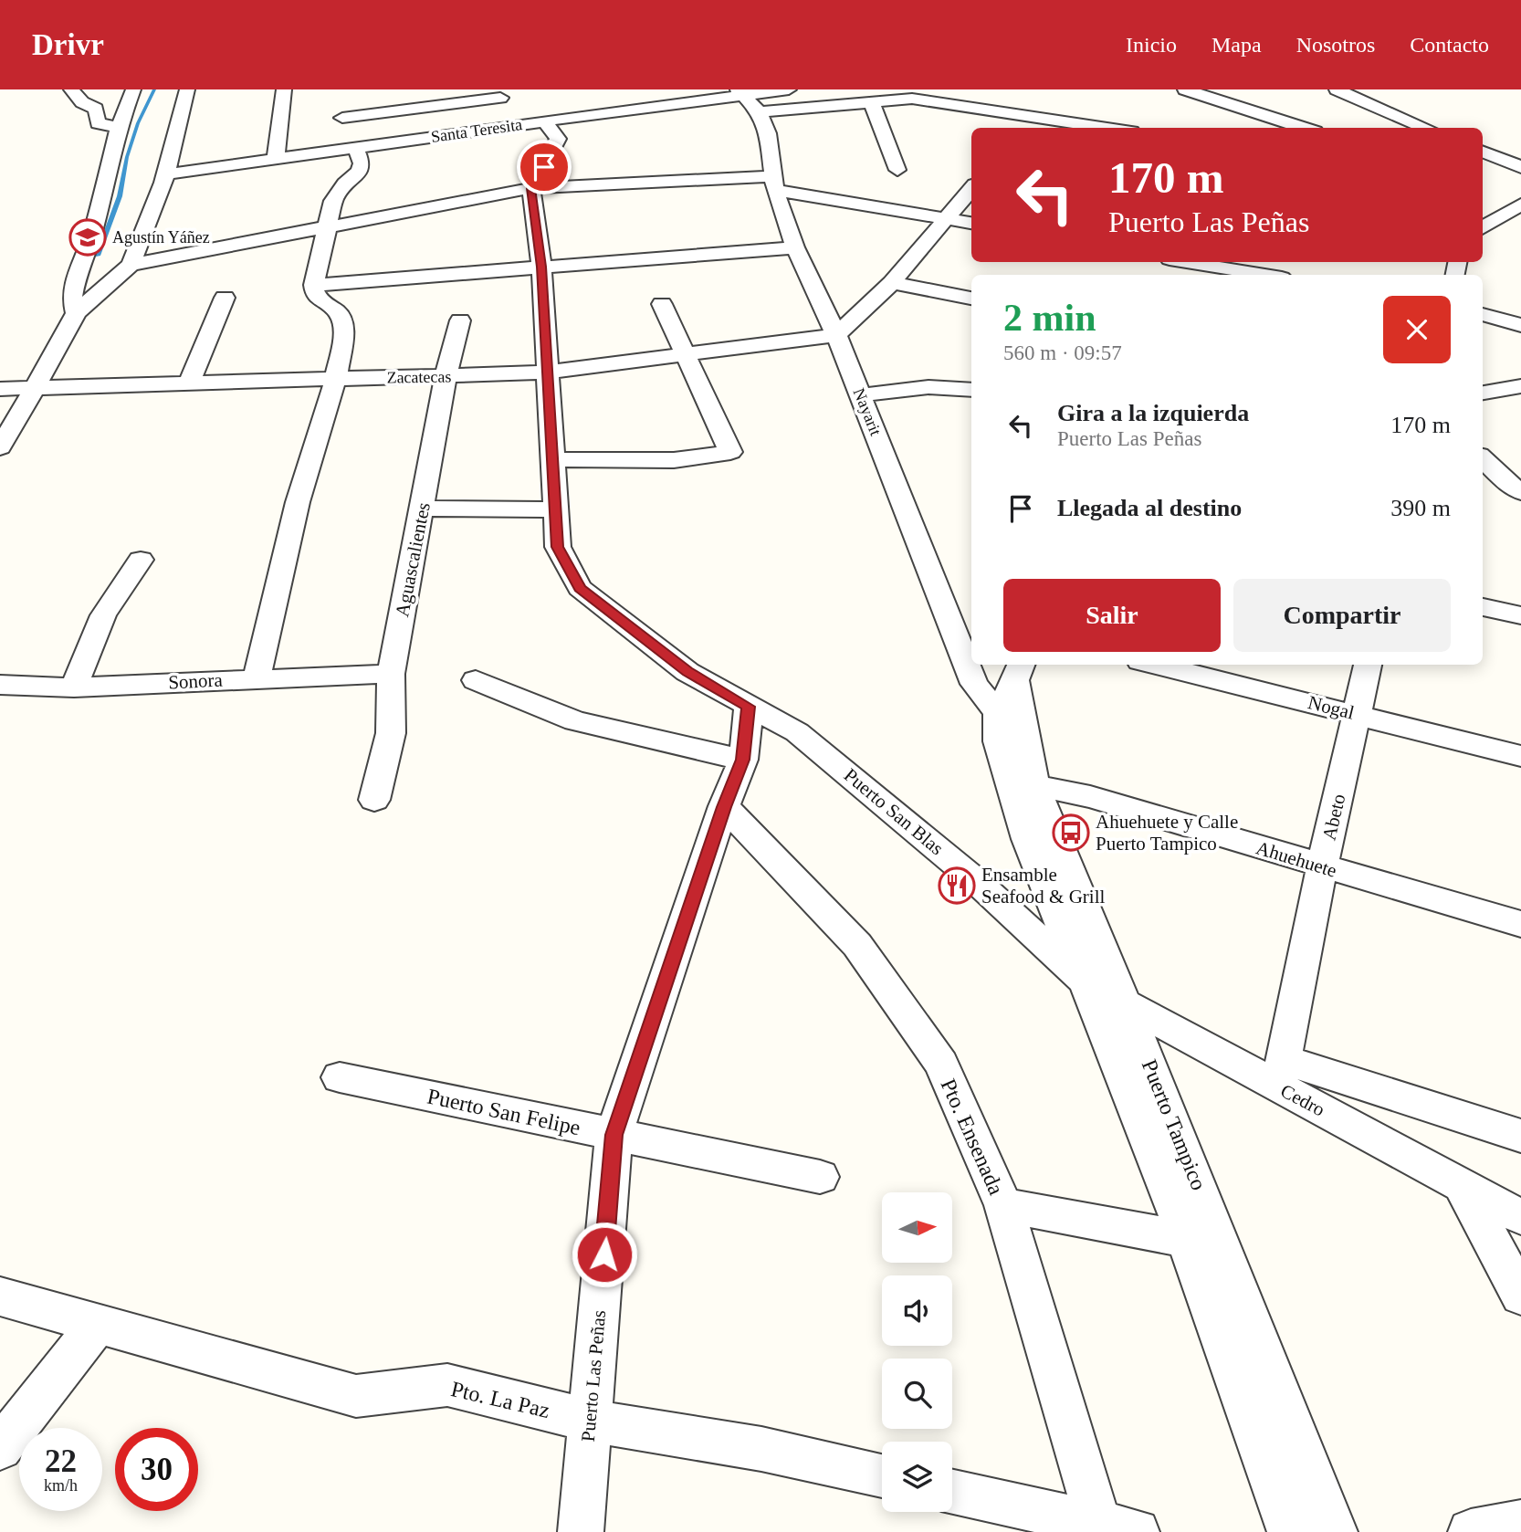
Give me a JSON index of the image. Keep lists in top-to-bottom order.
{
  "streets": {
    "street": [
      "Santa Teresita",
      "Zacatecas",
      "Nayarit",
      "Aguascalientes",
      "Sonora",
      "Nogal",
      "Puerto San Blas",
      "Abeto",
      "Ahuehuete",
      "Cedro",
      "Puerto San Felipe",
      "Puerto Tampico",
      "Pto. Ensenada",
      "Puerto Las Peñas",
      "Pto. La Paz"
    ]
  },
  "crossings": [
    ["Santa Teresita", "Nayarit"],
    ["Zacatecas", "Nayarit"],
    ["Zacatecas", "Aguascalientes"],
    ["Nayarit", "Puerto Tampico"],
    ["Aguascalientes", "Sonora"],
    ["Nogal", "Abeto"],
    ["Puerto San Blas", "Cedro"],
    ["Puerto San Blas", "Puerto Tampico"],
    ["Puerto San Blas", "Puerto Las Peñas"],
    ["Abeto", "Ahuehuete"],
    ["Abeto", "Cedro"],
    ["Ahuehuete", "Puerto Tampico"],
    ["Cedro", "Puerto Tampico"],
    ["Puerto San Felipe", "Puerto Las Peñas"],
    ["Pto. Ensenada", "Puerto Las Peñas"],
    ["Puerto Las Peñas", "Pto. La Paz"]
  ],
  "places": {
    "school or university": ["Agustín Yáñez"],
    "bus stop": ["Ahuehuete y Calle Puerto Tampico"],
    "restaurant": ["Ensamble Seafood & Grill"]
  },
  "north": "right",
  "page": {
    "header": "Drivr",
    "nav": [
      "Inicio",
      "Mapa",
      "Nosotros",
      "Contacto"
    ],
    "turn": ["170 m", "Puerto Las Peñas"],
    "heading": ["2 min", "560 m · 09:57"],
    "list": [
      {
        "name": "Gira a la izquierda",
        "note": "Puerto Las Peñas",
        "value": "170 m"
      },
      {
        "name": "Llegada al destino",
        "value": "390 m"
      }
    ],
    "buttons": ["Salir", "Compartir"],
    "speed": "22 km/h",
    "limit": "30"
  }
}
